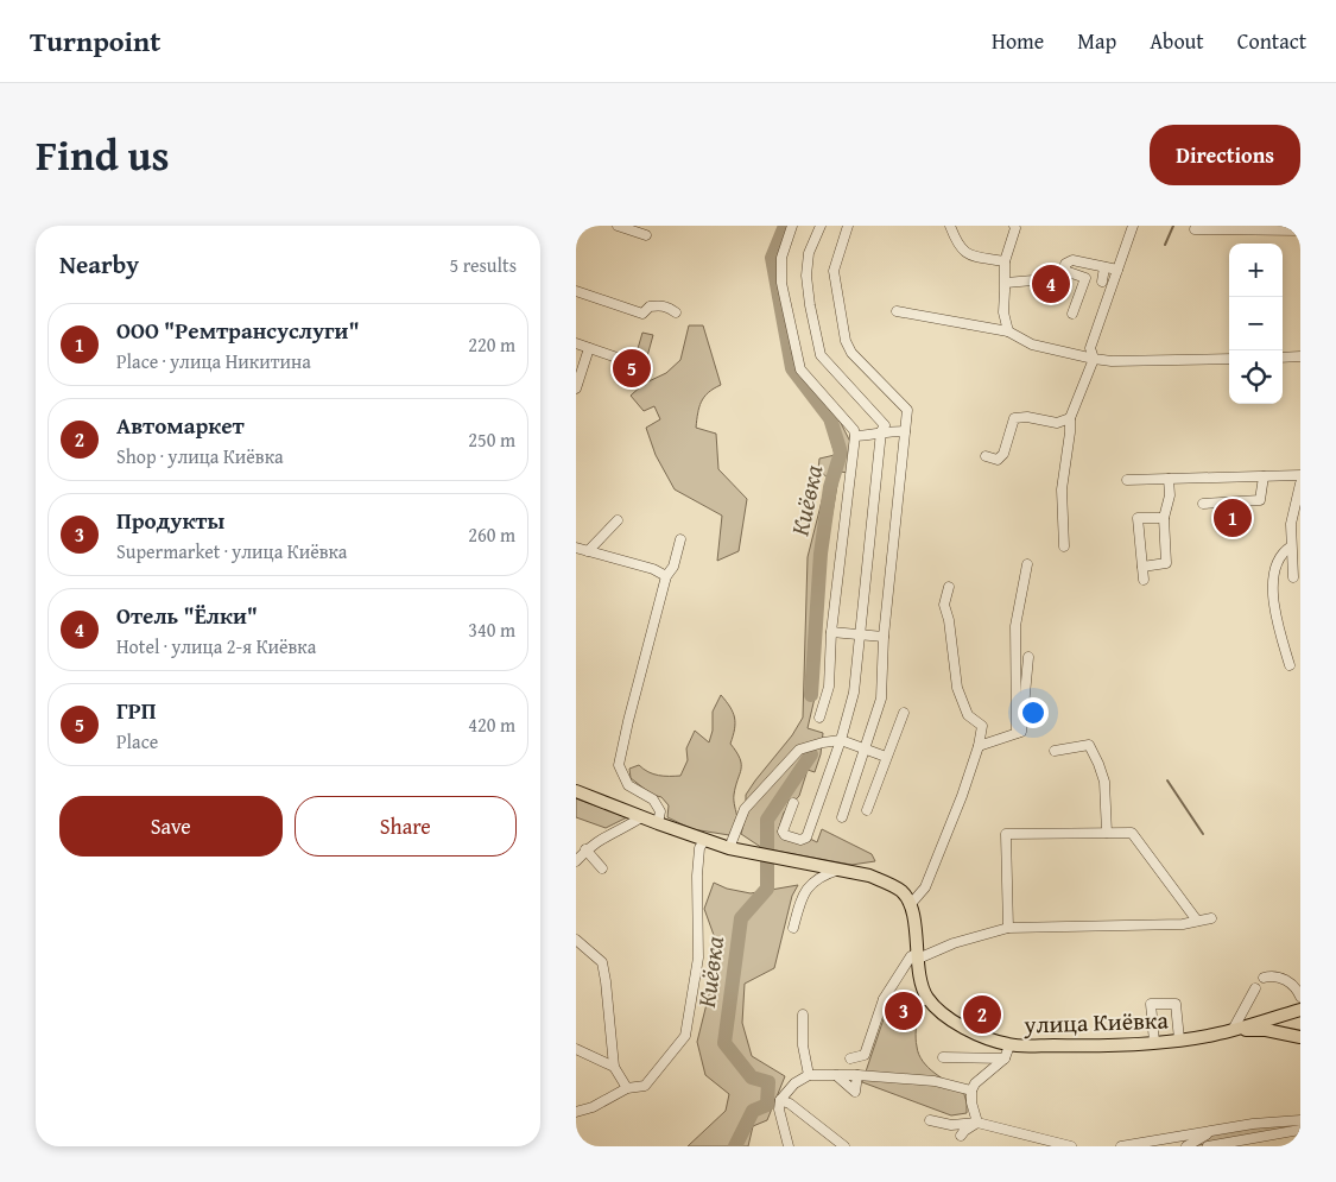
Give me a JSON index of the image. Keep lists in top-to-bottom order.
{
  "streets": {
    "main road": ["улица Киёвка"]
  },
  "water": ["Киёвка"],
  "page": {
    "header": "Turnpoint",
    "nav": [
      "Home",
      "Map",
      "About",
      "Contact"
    ],
    "title": "Find us",
    "buttons": [
      "Directions",
      ["Save", "Share"]
    ],
    "heading": ["Nearby", "5 results"],
    "map_buttons": ["+", "−"],
    "pins": [
      "4",
      "5",
      "1",
      "3",
      "2"
    ],
    "list": [
      {
        "mark": "1",
        "name": "ООО \"Ремтрансуслуги\"",
        "note": "Place · улица Никитина",
        "value": "220 m"
      },
      {
        "mark": "2",
        "name": "Автомаркет",
        "note": "Shop · улица Киёвка",
        "value": "250 m"
      },
      {
        "mark": "3",
        "name": "Продукты",
        "note": "Supermarket · улица Киёвка",
        "value": "260 m"
      },
      {
        "mark": "4",
        "name": "Отель \"Ёлки\"",
        "note": "Hotel · улица 2-я Киёвка",
        "value": "340 m"
      },
      {
        "mark": "5",
        "name": "ГРП",
        "note": "Place",
        "value": "420 m"
      }
    ]
  }
}
